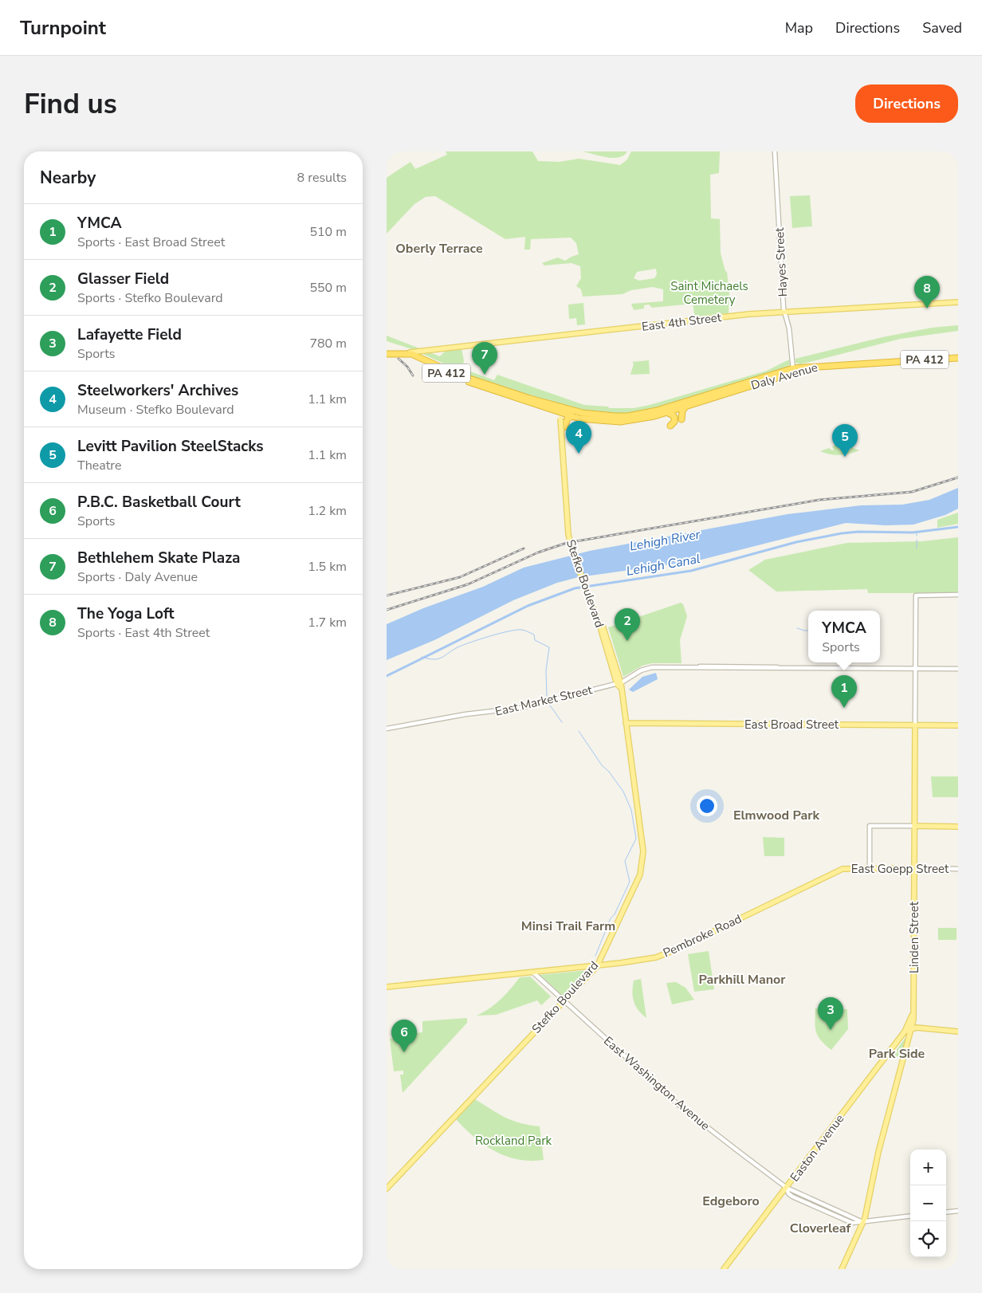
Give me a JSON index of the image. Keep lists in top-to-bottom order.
{
  "streets": {
    "highway": ["PA 412", "Daly Avenue"],
    "main road": [
      "East 4th Street",
      "Stefko Boulevard",
      "East Broad Street",
      "East Goepp Street",
      "Pembroke Road",
      "Linden Street",
      "Easton Avenue"
    ],
    "street": ["Hayes Street", "East Market Street", "East Washington Avenue"]
  },
  "crossings": [
    ["Hayes Street", "East 4th Street"],
    ["Hayes Street", "Daly Avenue"],
    ["East 4th Street", "Daly Avenue"],
    ["Daly Avenue", "Stefko Boulevard"],
    ["Stefko Boulevard", "East Market Street"],
    ["Stefko Boulevard", "East Broad Street"],
    ["Stefko Boulevard", "Pembroke Road"],
    ["Stefko Boulevard", "East Washington Avenue"],
    ["East Market Street", "Linden Street"],
    ["East Broad Street", "Linden Street"],
    ["East Goepp Street", "Pembroke Road"],
    ["East Goepp Street", "Linden Street"],
    ["Pembroke Road", "East Washington Avenue"],
    ["Linden Street", "East Washington Avenue"],
    ["Linden Street", "Easton Avenue"],
    ["East Washington Avenue", "Easton Avenue"]
  ],
  "districts": [
    "Oberly Terrace",
    "Elmwood Park",
    "Minsi Trail Farm",
    "Parkhill Manor",
    "Park Side",
    "Edgeboro",
    "Cloverleaf"
  ],
  "water": ["Lehigh River", "Lehigh Canal"],
  "parks": ["Saint Michaels Cemetery", "Rockland Park"],
  "page": {
    "header": "Turnpoint",
    "nav": ["Map", "Directions", "Saved"],
    "buttons": "Directions",
    "title": "Find us",
    "heading": ["Nearby", "8 results"],
    "list": [
      {
        "mark": "1",
        "name": "YMCA",
        "note": "Sports · East Broad Street",
        "value": "510 m"
      },
      {
        "mark": "2",
        "name": "Glasser Field",
        "note": "Sports · Stefko Boulevard",
        "value": "550 m"
      },
      {
        "mark": "3",
        "name": "Lafayette Field",
        "note": "Sports",
        "value": "780 m"
      },
      {
        "mark": "4",
        "name": "Steelworkers' Archives",
        "note": "Museum · Stefko Boulevard",
        "value": "1.1 km"
      },
      {
        "mark": "5",
        "name": "Levitt Pavilion SteelStacks",
        "note": "Theatre",
        "value": "1.1 km"
      },
      {
        "mark": "6",
        "name": "P.B.C. Basketball Court",
        "note": "Sports",
        "value": "1.2 km"
      },
      {
        "mark": "7",
        "name": "Bethlehem Skate Plaza",
        "note": "Sports · Daly Avenue",
        "value": "1.5 km"
      },
      {
        "mark": "8",
        "name": "The Yoga Loft",
        "note": "Sports · East 4th Street",
        "value": "1.7 km"
      }
    ],
    "pins": [
      "8",
      "7",
      "4",
      "5",
      "2",
      "1",
      "3",
      "6"
    ],
    "popup": ["YMCA", "Sports"],
    "map_buttons": ["+", "−"]
  }
}
